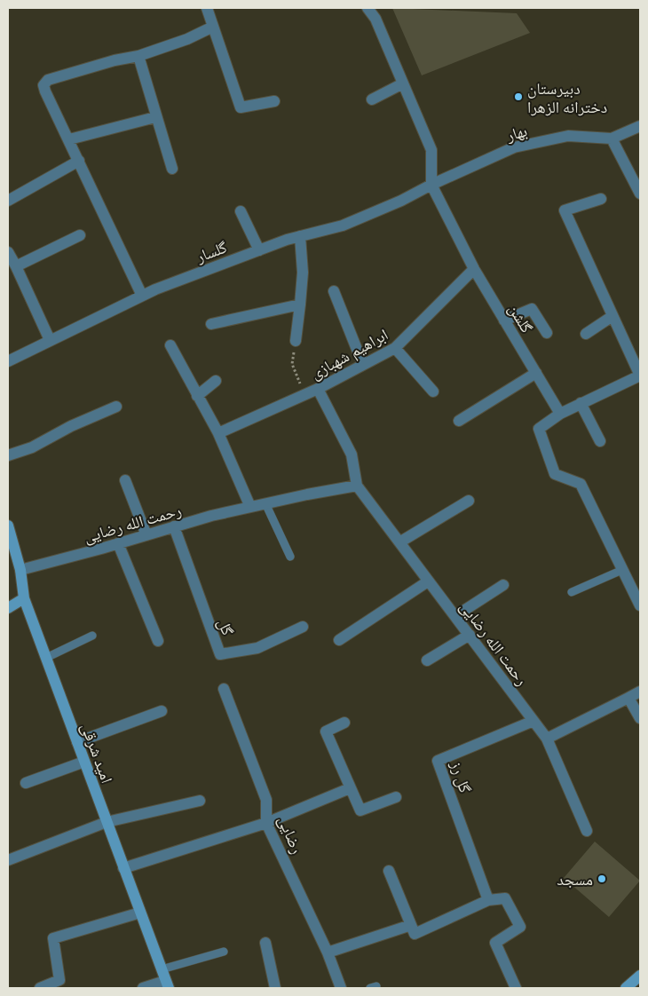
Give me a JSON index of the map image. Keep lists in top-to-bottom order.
{
  "streets": {
    "street": [
      "بهار",
      "گلسار",
      "گلشن",
      "ابراهیم شهبازی",
      "رحمت الله رضایی",
      "گل",
      "امید شرقی",
      "گل رز",
      "رضایی"
    ]
  },
  "crossings": [
    ["بهار", "گلسار"],
    ["بهار", "گلشن"],
    ["گلسار", "گلشن"],
    ["گلشن", "ابراهیم شهبازی"],
    ["ابراهیم شهبازی", "رحمت الله رضایی"],
    ["رحمت الله رضایی", "گل"],
    ["رحمت الله رضایی", "امید شرقی"],
    ["رحمت الله رضایی", "گل رز"]
  ],
  "places": ["دبيرستان دخترانه الزهرا", "مسجد"]
}
